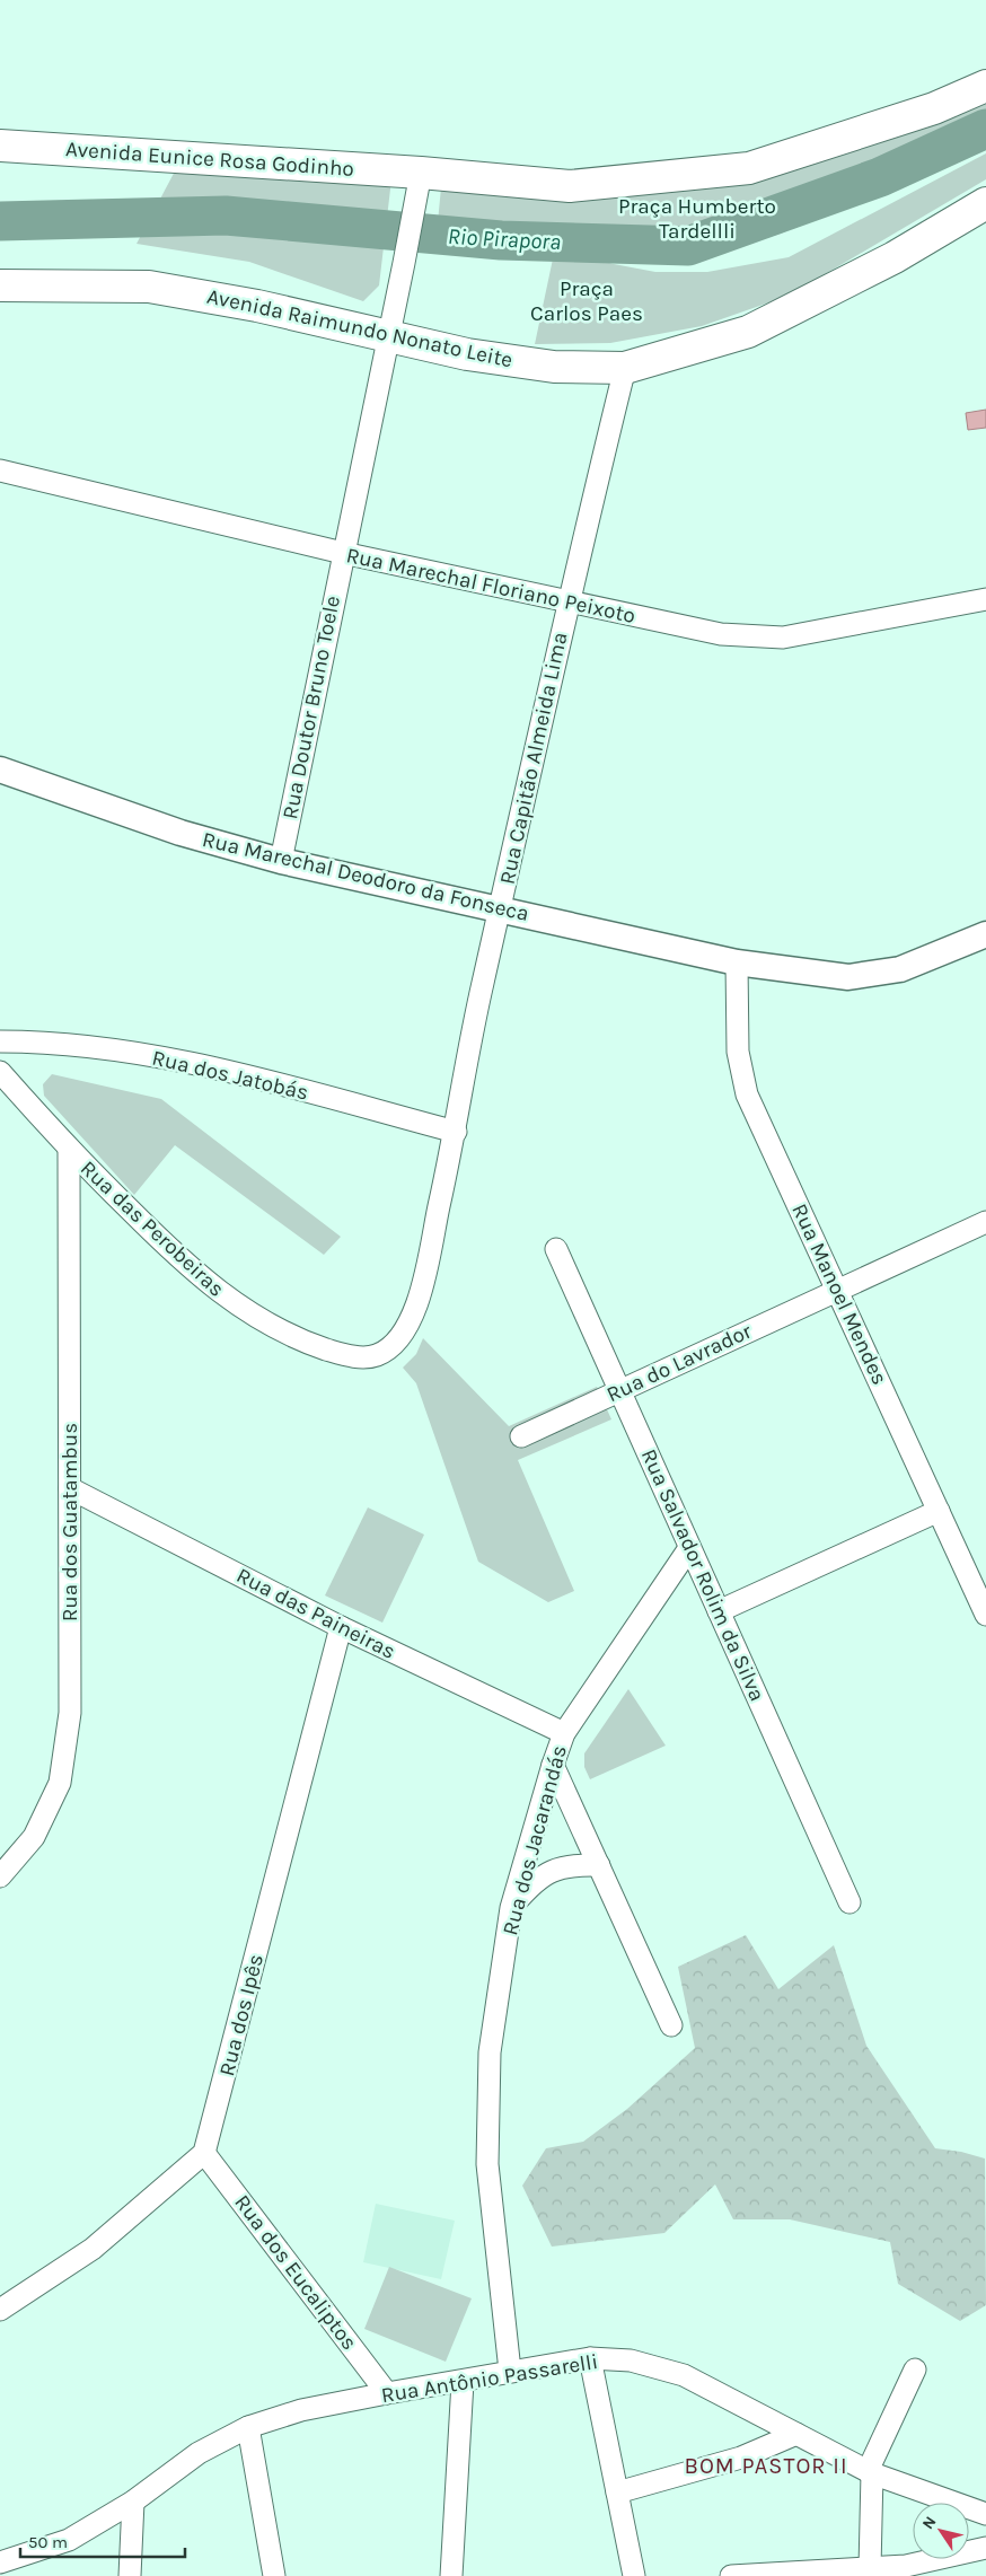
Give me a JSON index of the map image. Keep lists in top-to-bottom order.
{
  "streets": {
    "main road": ["Avenida Eunice Rosa Godinho", "Avenida Raimundo Nonato Leite"],
    "street": [
      "Rua Marechal Floriano Peixoto",
      "Rua Doutor Bruno Toele",
      "Rua Capitão Almeida Lima",
      "Rua Marechal Deodoro da Fonseca",
      "Rua dos Jatobás",
      "Rua das Perobeiras",
      "Rua Manoel Mendes",
      "Rua do Lavrador",
      "Rua dos Guatambus",
      "Rua Salvador Rolim da Silva",
      "Rua das Paineiras",
      "Rua dos Jacarandás",
      "Rua dos Ipês",
      "Rua dos Eucaliptos",
      "Rua Antônio Passarelli"
    ]
  },
  "crossings": [
    ["Avenida Eunice Rosa Godinho", "Rua Doutor Bruno Toele"],
    ["Avenida Raimundo Nonato Leite", "Rua Doutor Bruno Toele"],
    ["Avenida Raimundo Nonato Leite", "Rua Capitão Almeida Lima"],
    ["Rua Marechal Floriano Peixoto", "Rua Doutor Bruno Toele"],
    ["Rua Marechal Floriano Peixoto", "Rua Capitão Almeida Lima"],
    ["Rua Doutor Bruno Toele", "Rua Marechal Deodoro da Fonseca"],
    ["Rua Capitão Almeida Lima", "Rua Marechal Deodoro da Fonseca"],
    ["Rua Capitão Almeida Lima", "Rua dos Jatobás"],
    ["Rua Capitão Almeida Lima", "Rua das Perobeiras"],
    ["Rua Marechal Deodoro da Fonseca", "Rua Manoel Mendes"],
    ["Rua das Perobeiras", "Rua dos Guatambus"],
    ["Rua Manoel Mendes", "Rua do Lavrador"],
    ["Rua do Lavrador", "Rua Salvador Rolim da Silva"],
    ["Rua dos Guatambus", "Rua das Paineiras"],
    ["Rua Salvador Rolim da Silva", "Rua dos Jacarandás"],
    ["Rua das Paineiras", "Rua dos Jacarandás"],
    ["Rua das Paineiras", "Rua dos Ipês"],
    ["Rua dos Jacarandás", "Rua Antônio Passarelli"],
    ["Rua dos Ipês", "Rua dos Eucaliptos"],
    ["Rua dos Eucaliptos", "Rua Antônio Passarelli"]
  ],
  "districts": ["BOM PASTOR II"],
  "water": ["Rio Pirapora"],
  "parks": ["Praça Humberto Tardellli", "Praça Carlos Paes"],
  "scale_bar": "50 m",
  "north": "top left"
}
